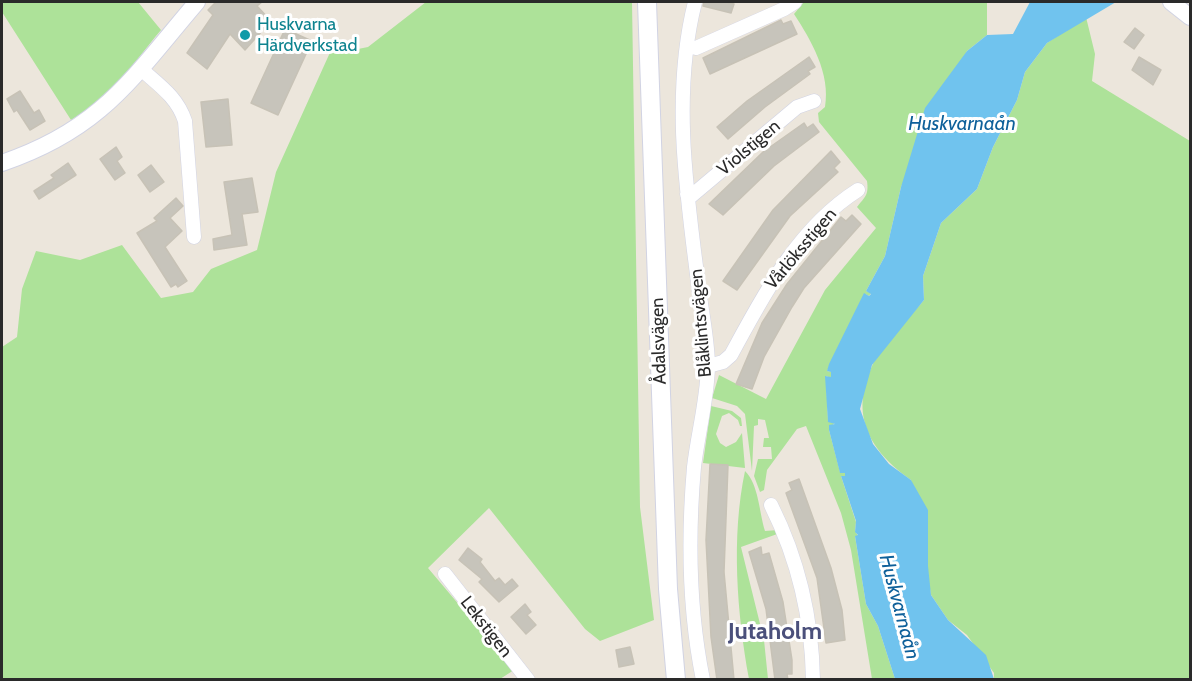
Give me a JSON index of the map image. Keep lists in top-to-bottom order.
{
  "streets": {
    "main road": ["Ådalsvägen"],
    "street": [
      "Violstigen",
      "Vårlöksstigen",
      "Blåklintsvägen",
      "Lekstigen"
    ]
  },
  "crossings": [
    ["Violstigen", "Blåklintsvägen"],
    ["Vårlöksstigen", "Blåklintsvägen"]
  ],
  "districts": ["Jutaholm"],
  "water": ["Huskvarnaån"],
  "places": ["Huskvarna Härdverkstad"]
}
